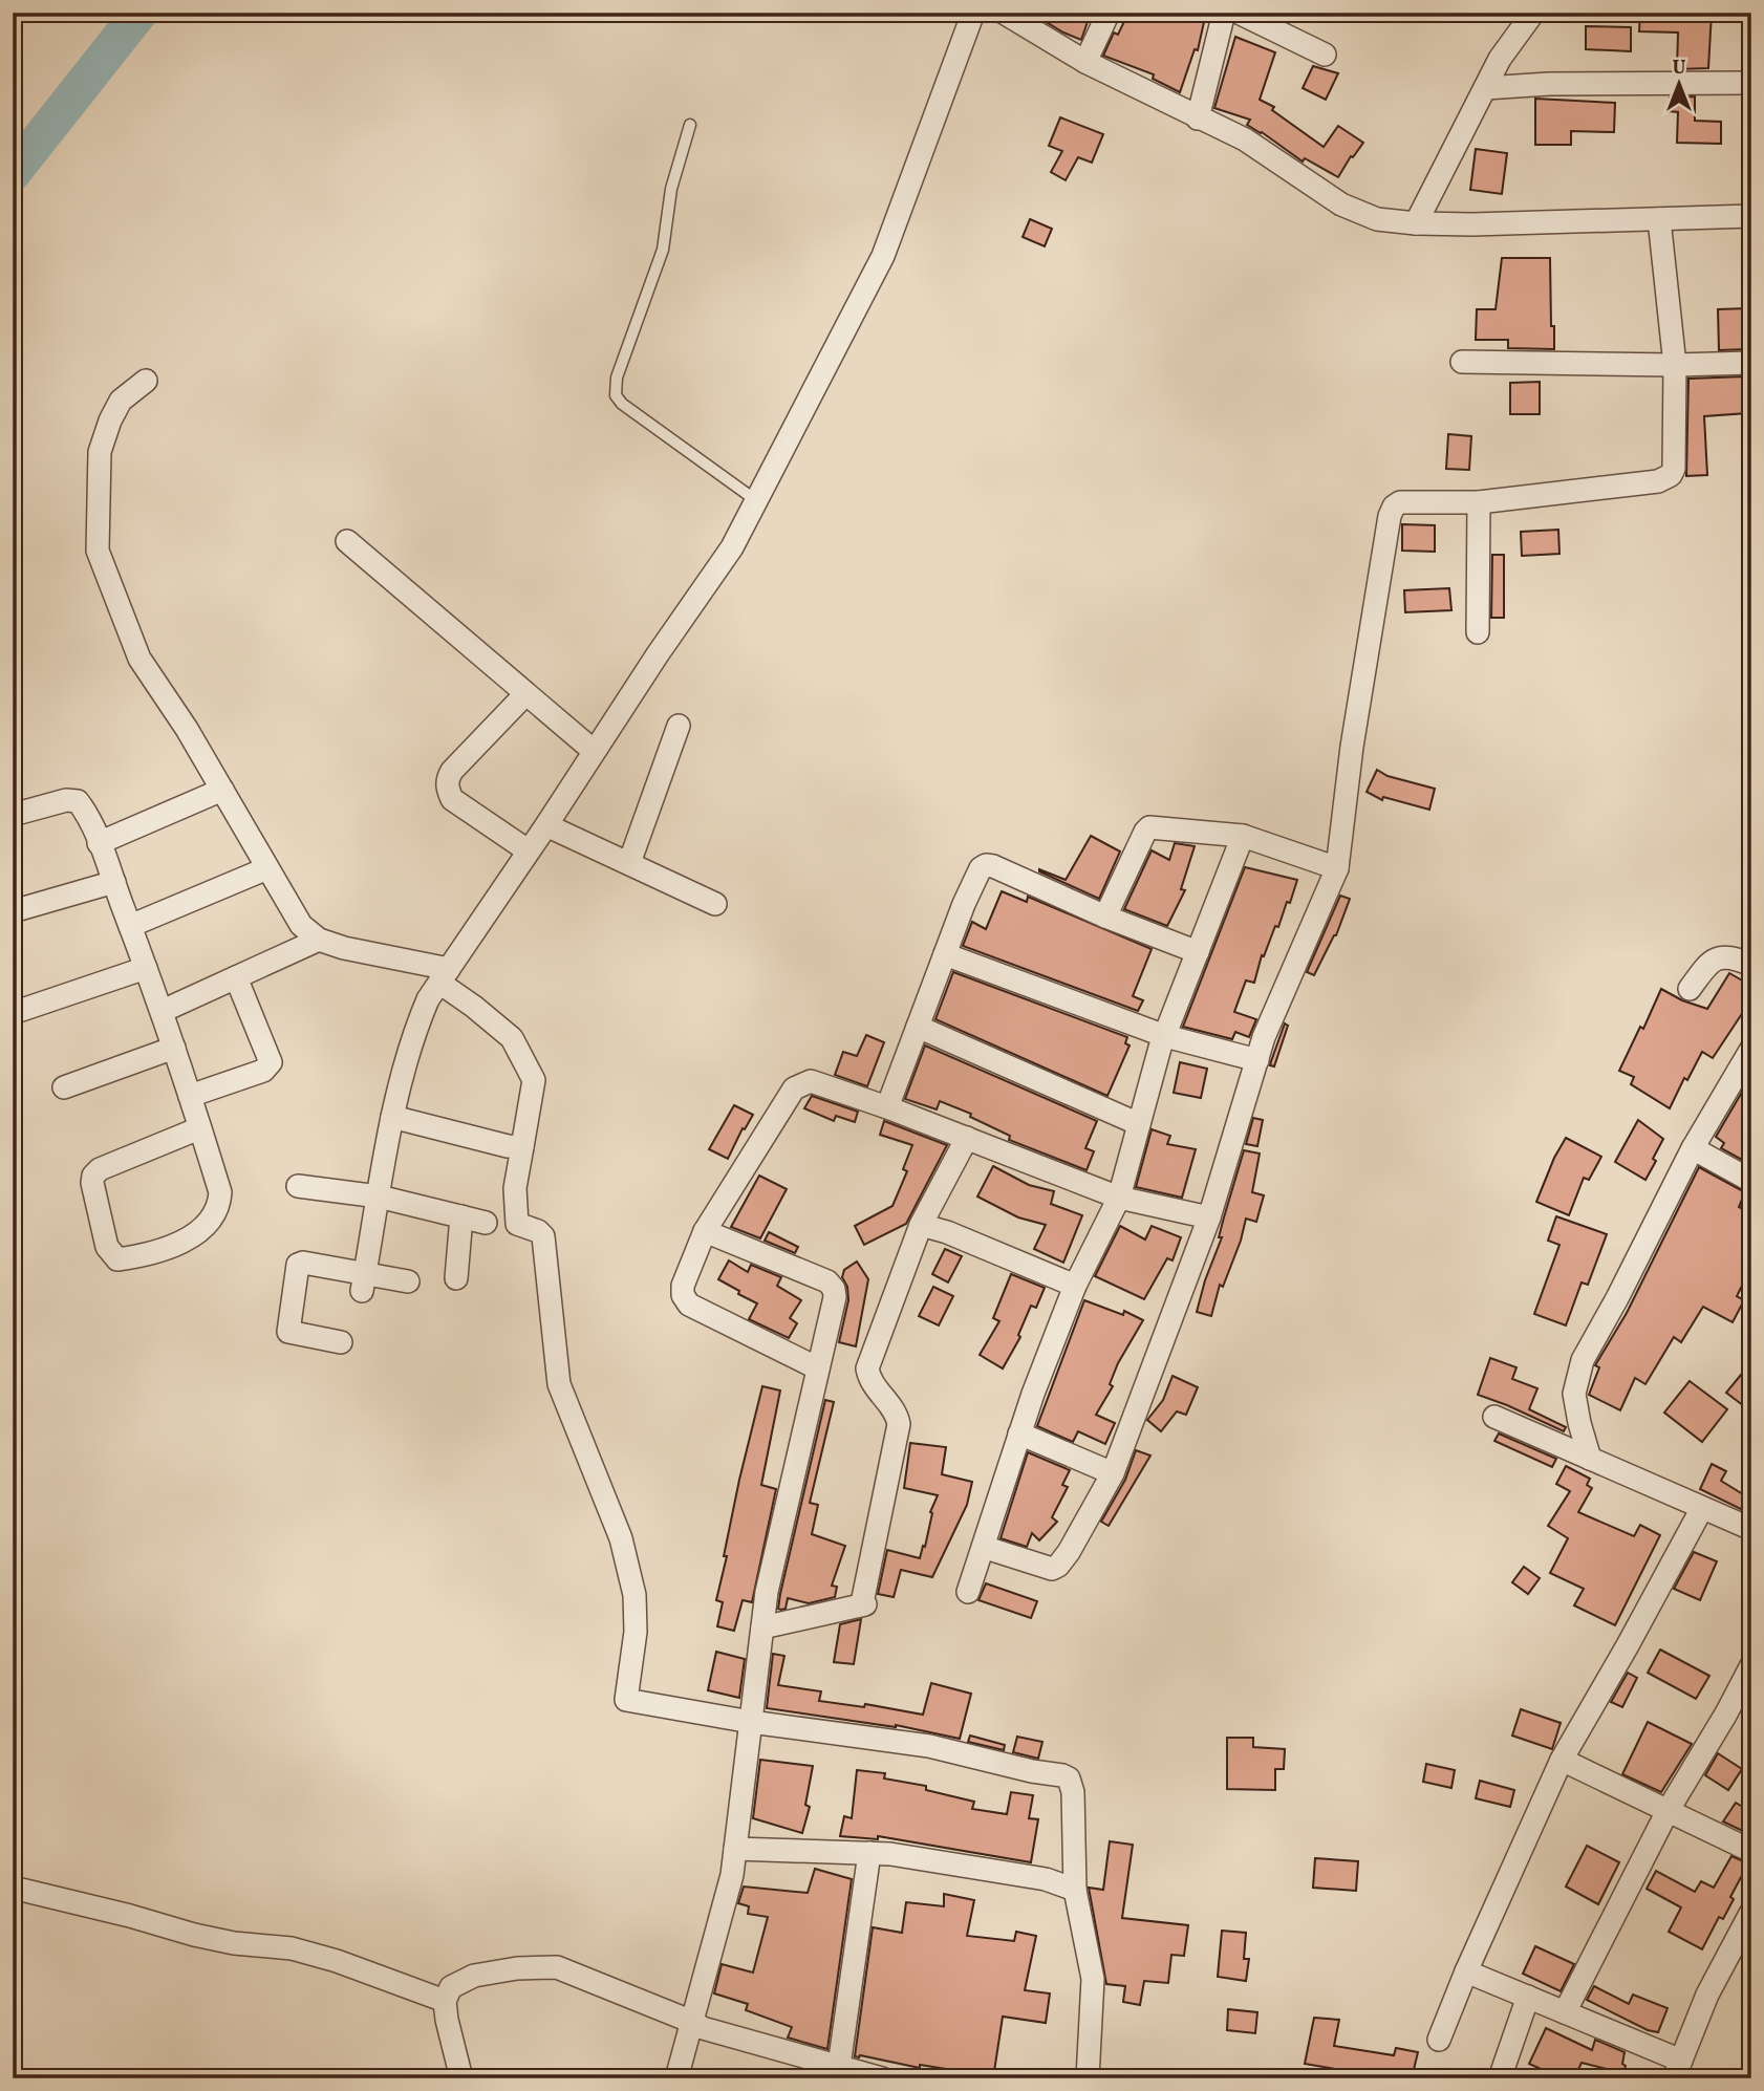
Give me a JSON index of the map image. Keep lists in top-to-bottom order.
{
  "north": "top"
}
